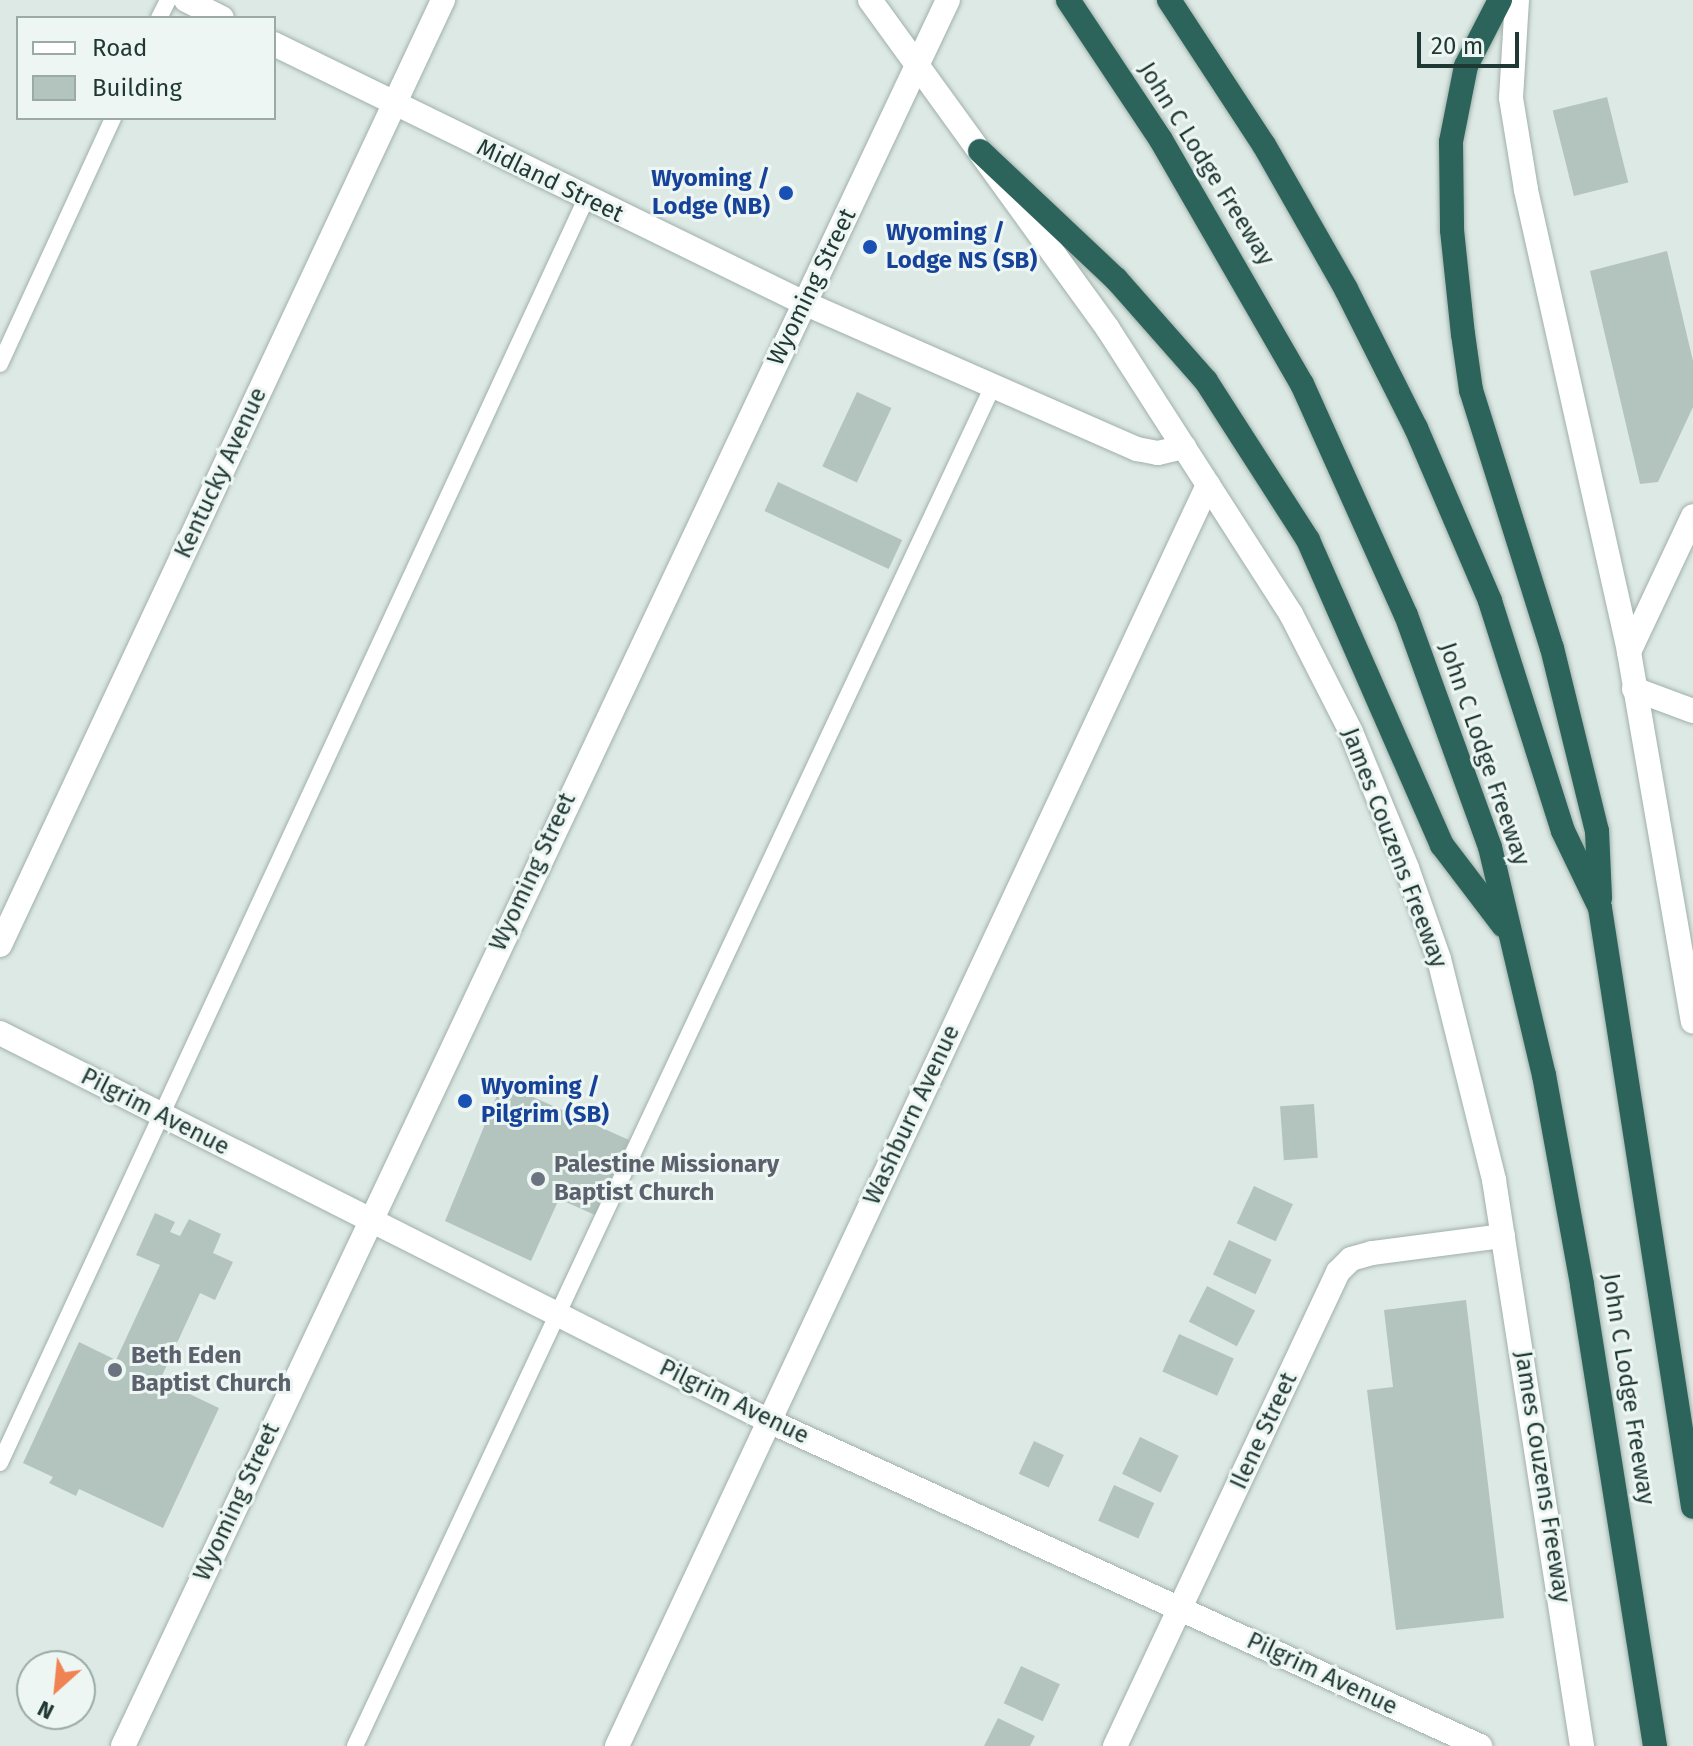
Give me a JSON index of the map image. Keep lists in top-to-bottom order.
{
  "streets": {
    "highway": ["John C Lodge Freeway"],
    "street": [
      "Midland Street",
      "Wyoming Street",
      "Kentucky Avenue",
      "James Couzens Freeway",
      "Pilgrim Avenue",
      "Washburn Avenue",
      "Ilene Street"
    ]
  },
  "crossings": [
    ["Midland Street", "Wyoming Street"],
    ["Midland Street", "Kentucky Avenue"],
    ["Midland Street", "James Couzens Freeway"],
    ["Wyoming Street", "James Couzens Freeway"],
    ["Wyoming Street", "Pilgrim Avenue"],
    ["James Couzens Freeway", "Washburn Avenue"],
    ["James Couzens Freeway", "Ilene Street"],
    ["Pilgrim Avenue", "Washburn Avenue"],
    ["Pilgrim Avenue", "Ilene Street"]
  ],
  "places": [
    "Wyoming / Lodge (NB)",
    "Wyoming / Lodge NS (SB)",
    "Wyoming / Pilgrim (SB)",
    "Palestine Missionary Baptist Church",
    "Beth Eden Baptist Church"
  ],
  "legend": ["Road", "Building"],
  "scale_bar": "20 m",
  "north": "bottom left"
}
